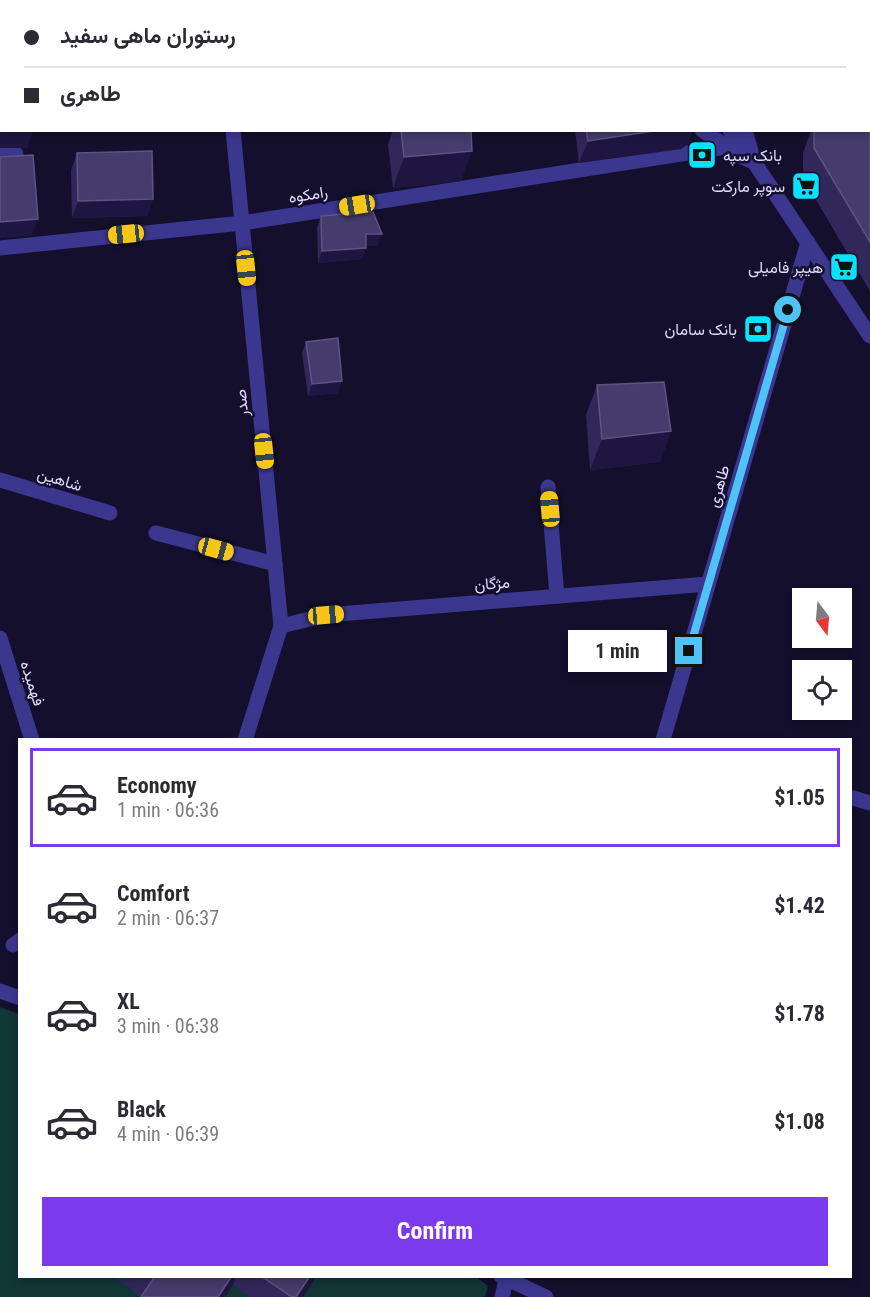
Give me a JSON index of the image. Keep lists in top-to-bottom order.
{
  "streets": {
    "street": [
      "رامکوه",
      "صدر",
      "شاهین",
      "طاهری",
      "مژگان",
      "فهمیده"
    ]
  },
  "crossings": [
    ["رامکوه", "صدر"],
    ["صدر", "مژگان"],
    ["طاهری", "مژگان"]
  ],
  "places": {
    "bank": ["بانک سپه", "بانک سامان"],
    "supermarket": ["سوپر مارکت", "هیپر فامیلی"]
  },
  "north": "bottom",
  "page": {
    "banner": ["رستوران ماهی سفید", "طاهری"],
    "bubble": "1 min",
    "list": [
      {
        "name": "Economy",
        "note": "1 min · 06:36",
        "value": "$1.05"
      },
      {
        "name": "Comfort",
        "note": "2 min · 06:37",
        "value": "$1.42"
      },
      {
        "name": "XL",
        "note": "3 min · 06:38",
        "value": "$1.78"
      },
      {
        "name": "Black",
        "note": "4 min · 06:39",
        "value": "$1.08"
      }
    ],
    "buttons": "Confirm"
  }
}
